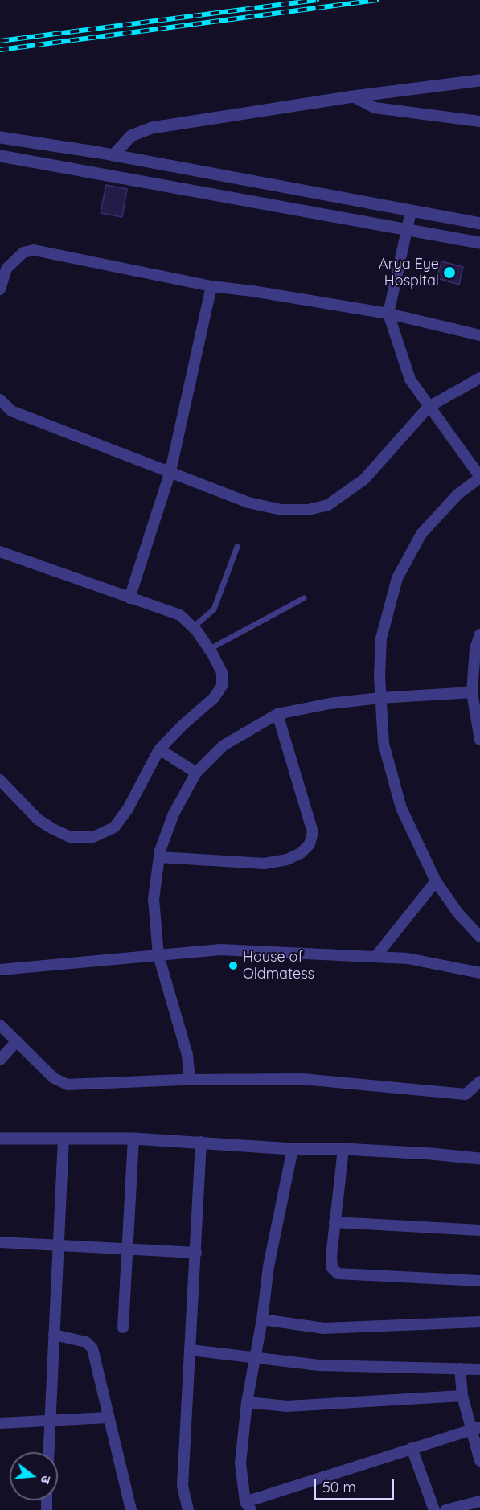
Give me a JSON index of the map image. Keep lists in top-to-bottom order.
{
  "places": ["Arya Eye Hospital", "House of Oldmatess"],
  "scale_bar": "50 m",
  "north": "right"
}
